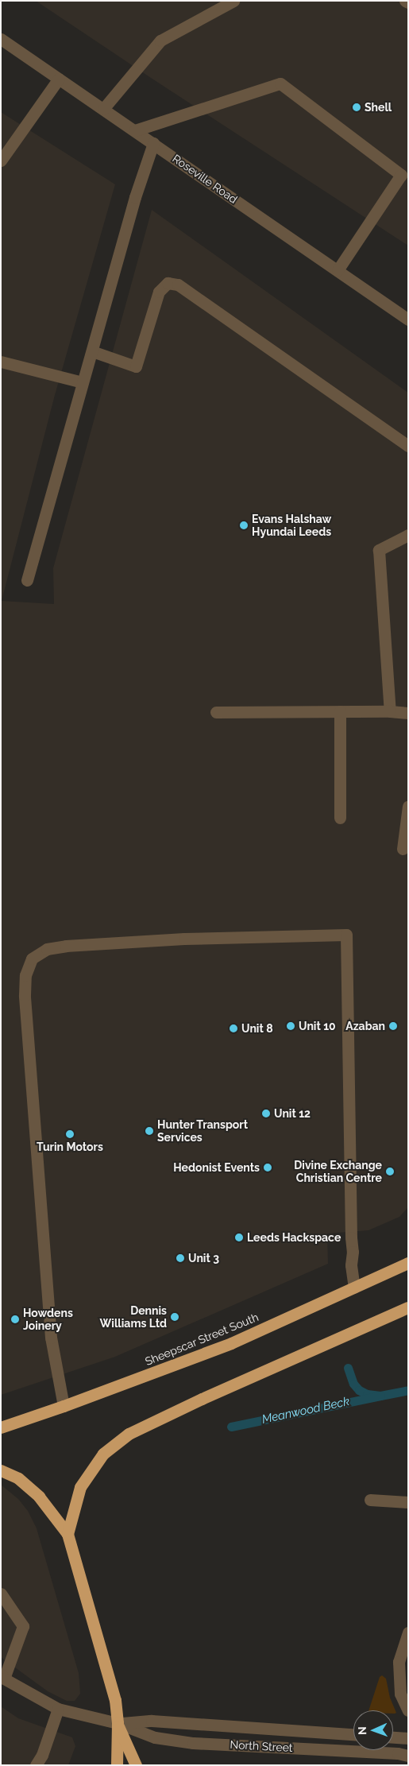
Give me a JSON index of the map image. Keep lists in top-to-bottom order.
{
  "streets": {
    "highway": ["Sheepscar Street South"],
    "street": ["Roseville Road", "North Street"]
  },
  "water": ["Meanwood Beck"],
  "places": [
    "Shell",
    "Evans Halshaw Hyundai Leeds",
    "Unit 10",
    "Azaban",
    "Unit 8",
    "Unit 12",
    "Hunter Transport Services",
    "Turin Motors",
    "Hedonist Events",
    "Divine Exchange Christian Centre",
    "Leeds Hackspace",
    "Unit 3",
    "Dennis Williams Ltd",
    "Howdens Joinery"
  ],
  "north": "left"
}
